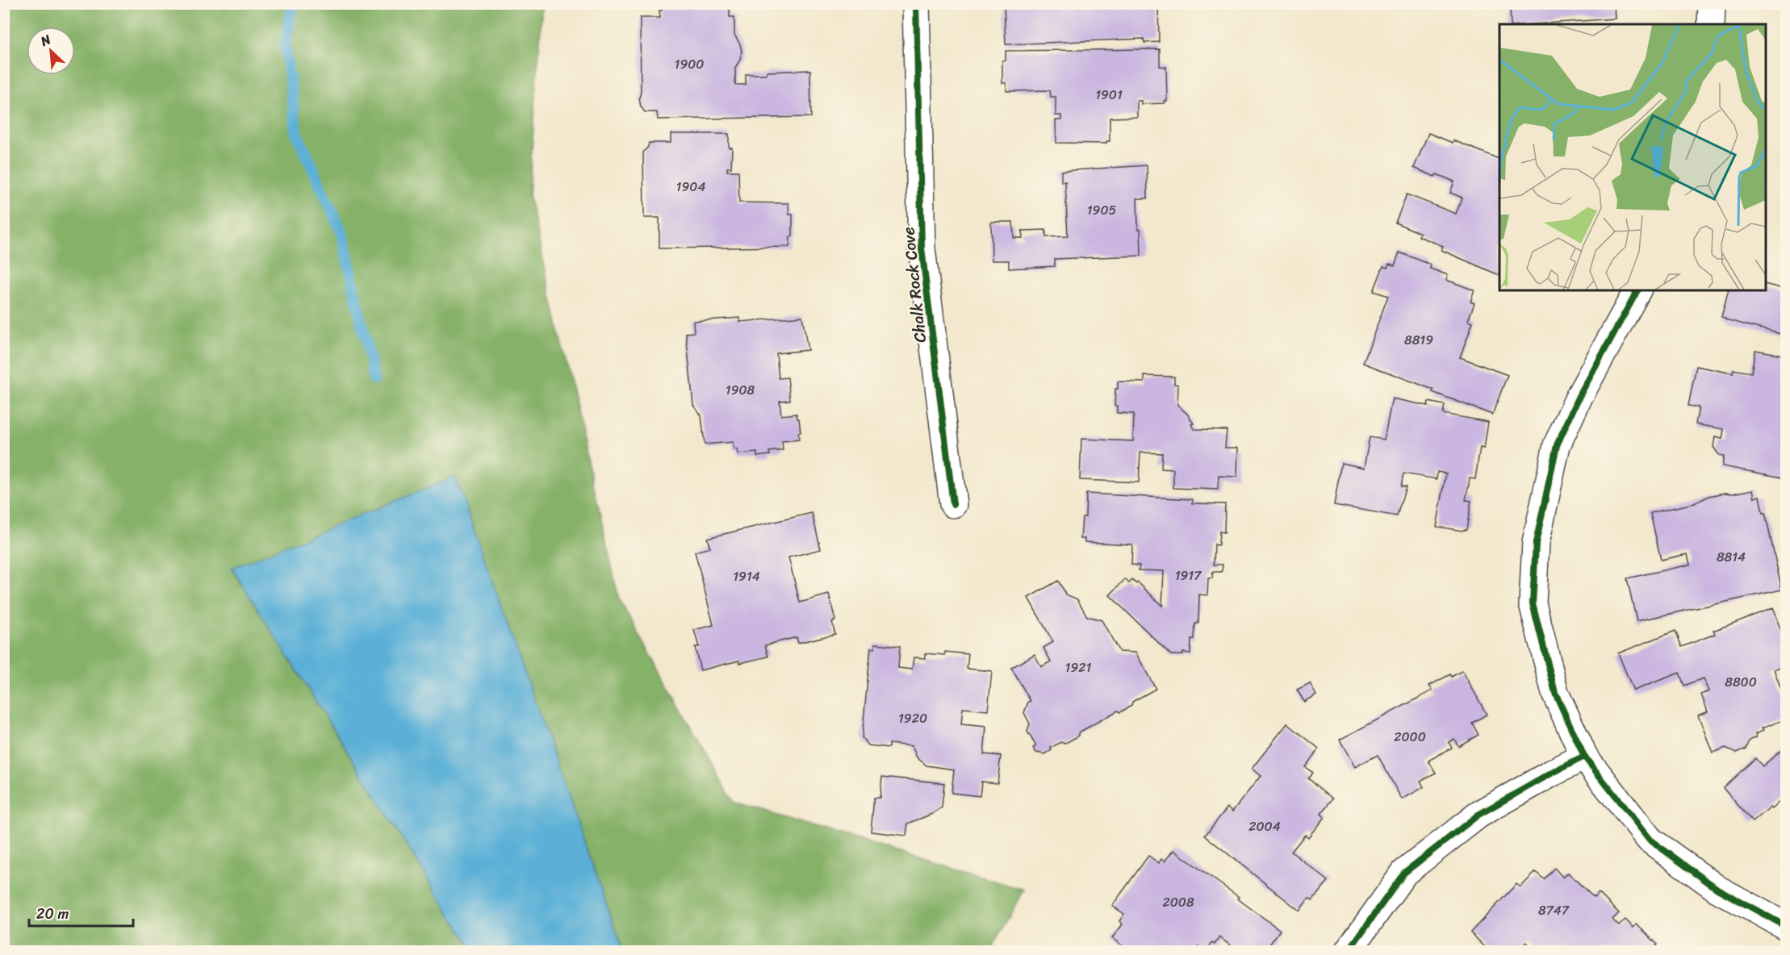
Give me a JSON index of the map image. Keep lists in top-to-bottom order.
{
  "streets": {
    "street": ["Chalk Rock Cove"]
  },
  "house_numbers": [
    "1900",
    "1901",
    "1904",
    "1905",
    "8819",
    "1908",
    "8814",
    "1917",
    "1914",
    "1921",
    "8800",
    "1920",
    "2000",
    "2004",
    "2008",
    "8747"
  ],
  "scale_bar": "20 m",
  "north": "top left"
}
